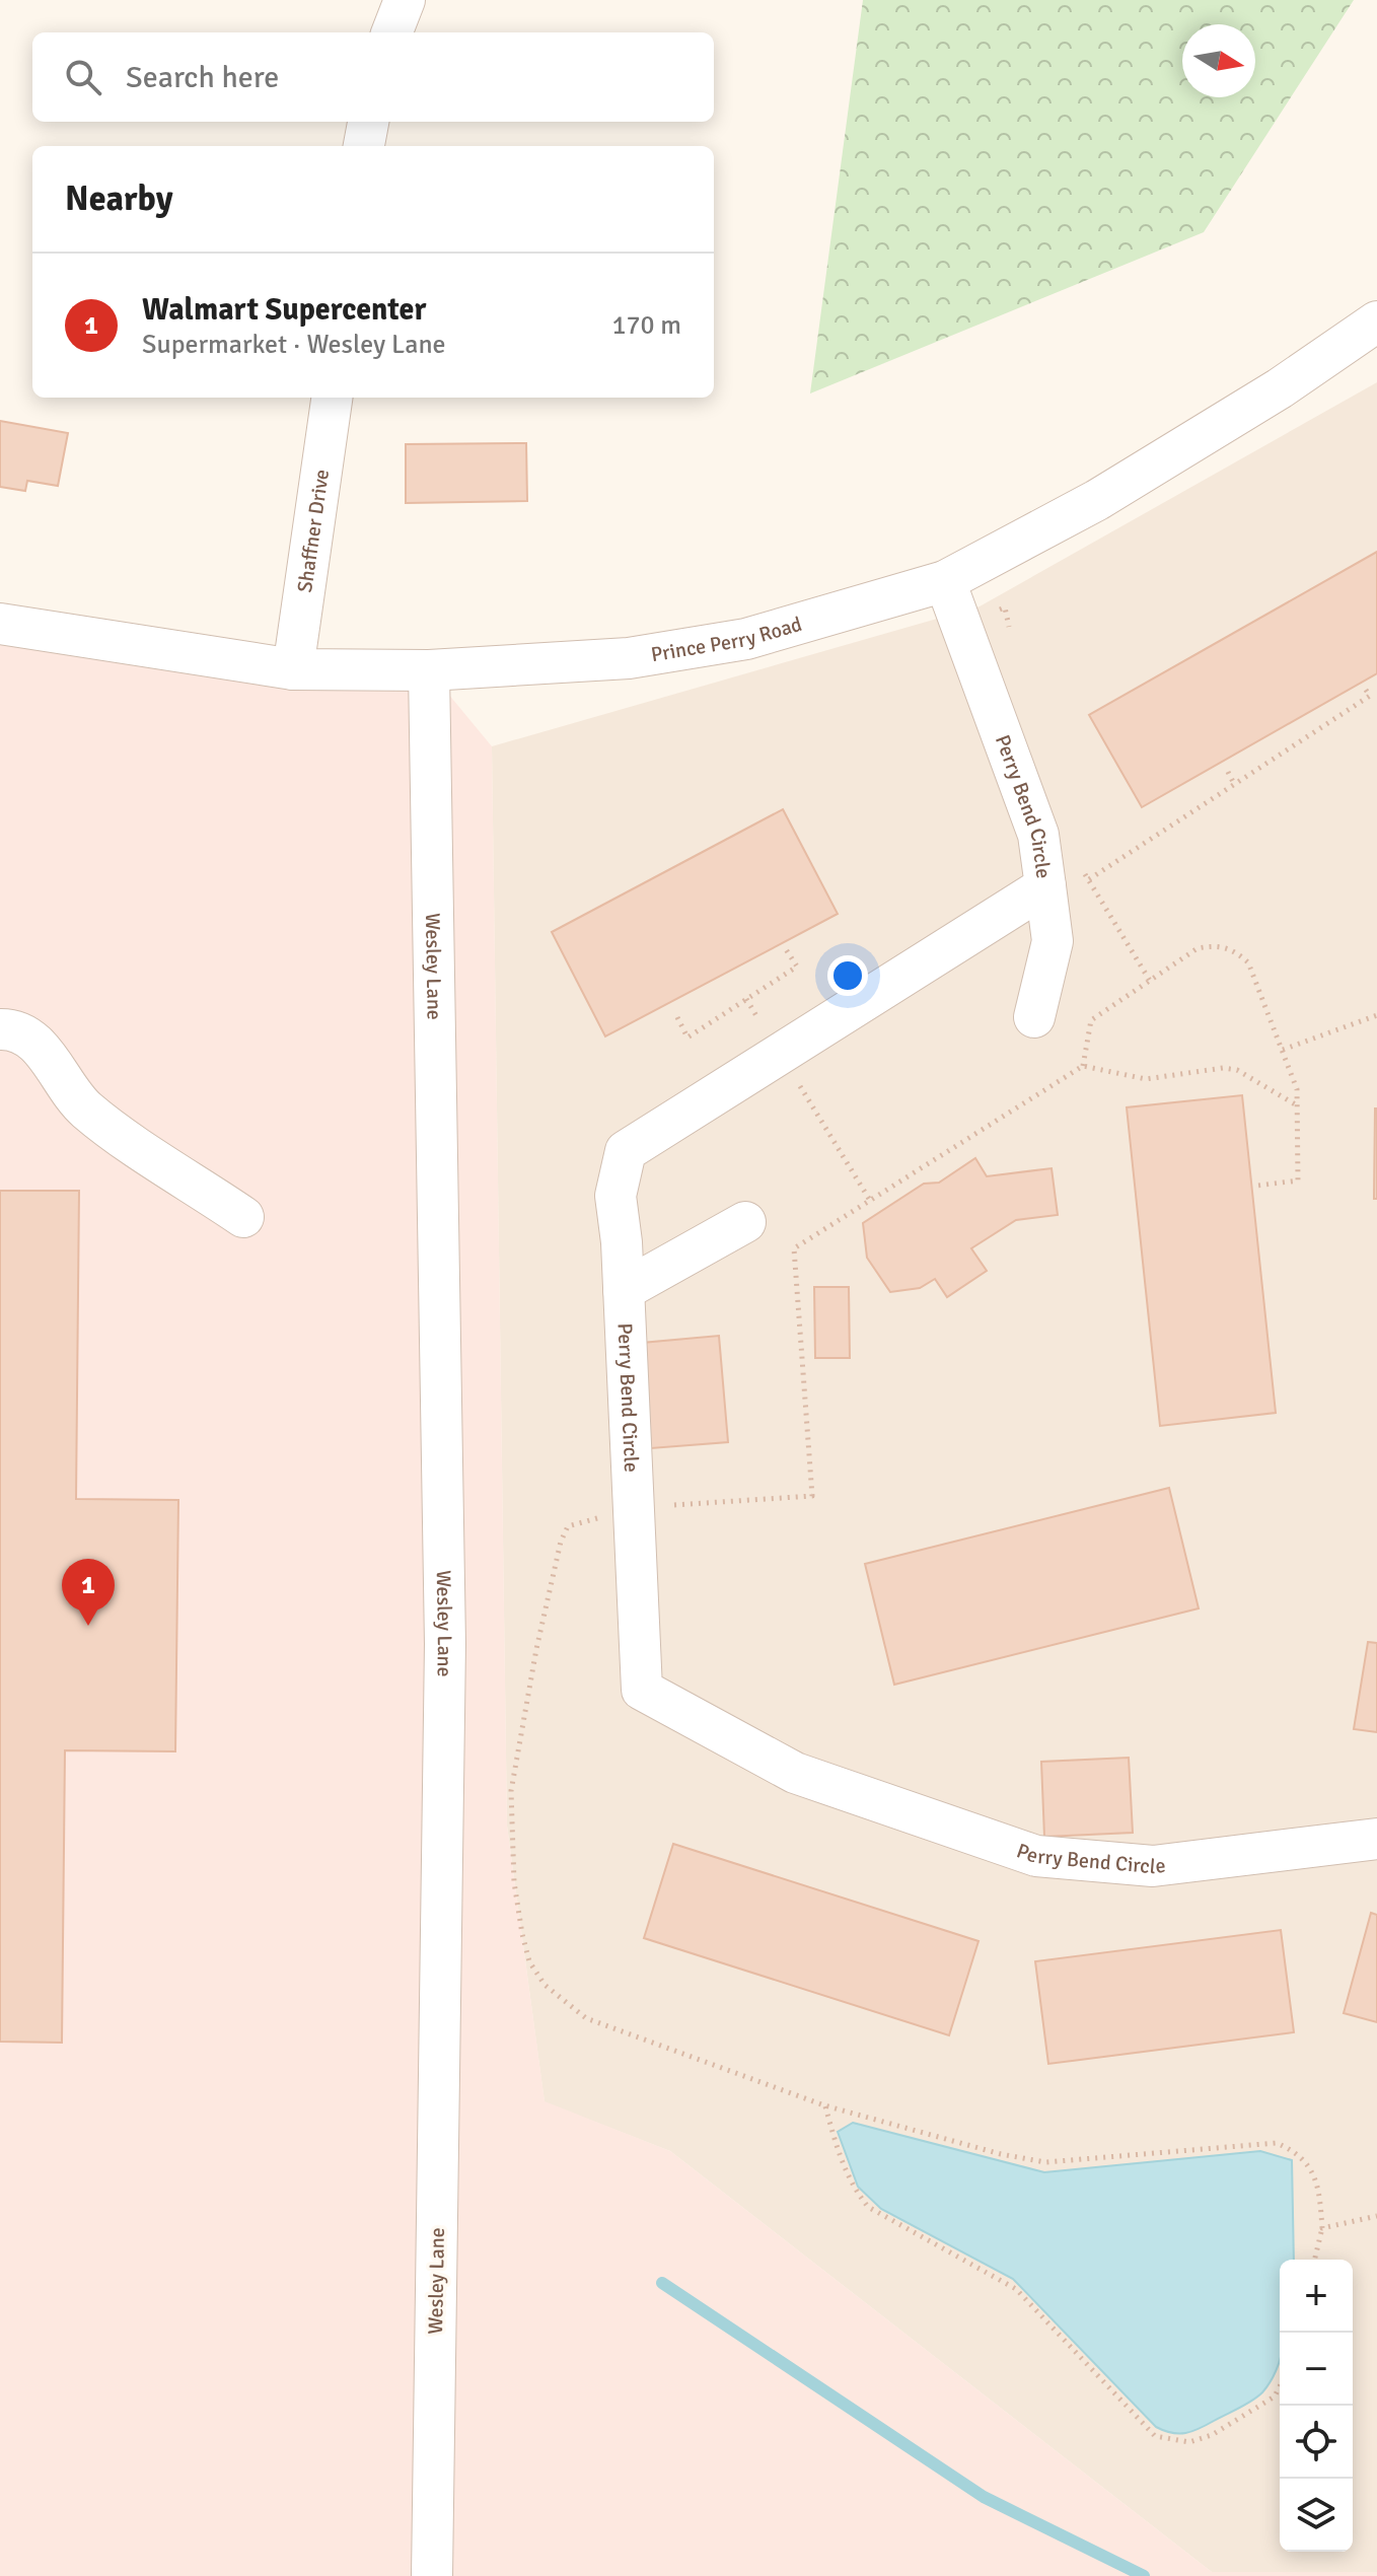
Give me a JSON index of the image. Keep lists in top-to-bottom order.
{
  "streets": {
    "street": [
      "Shaffner Drive",
      "Prince Perry Road",
      "Perry Bend Circle",
      "Wesley Lane"
    ]
  },
  "crossings": [
    ["Shaffner Drive", "Prince Perry Road"],
    ["Prince Perry Road", "Perry Bend Circle"],
    ["Prince Perry Road", "Wesley Lane"]
  ],
  "north": "right",
  "page": {
    "search": "Search here",
    "heading": "Nearby",
    "list": [
      {
        "mark": "1",
        "name": "Walmart Supercenter",
        "note": "Supermarket · Wesley Lane",
        "value": "170 m"
      }
    ],
    "pins": "1",
    "map_buttons": ["+", "−"]
  }
}
